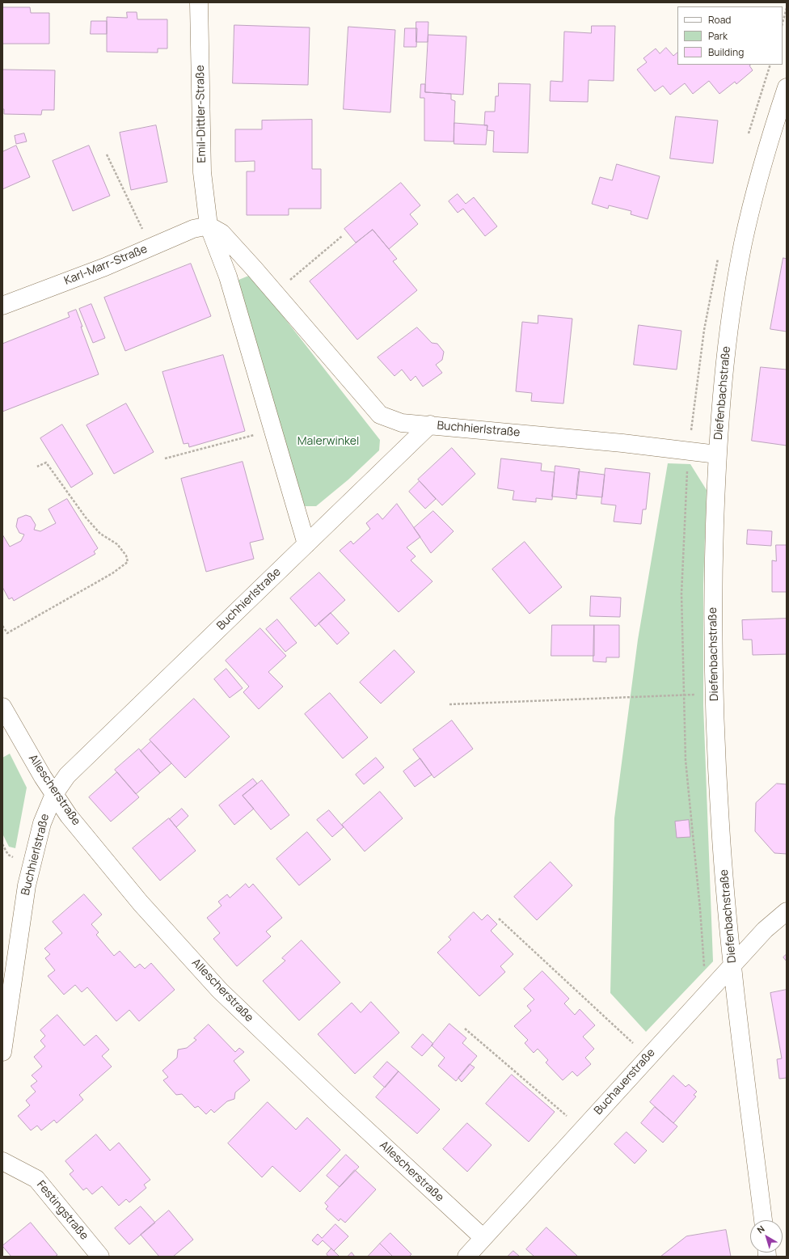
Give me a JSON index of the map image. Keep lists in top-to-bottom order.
{
  "streets": {
    "street": [
      "Emil-Dittler-Straße",
      "Karl-Marr-Straße",
      "Diefenbachstraße",
      "Buchhierlstraße",
      "Allescherstraße",
      "Buchauerstraße",
      "Festingstraße"
    ]
  },
  "crossings": [
    ["Emil-Dittler-Straße", "Karl-Marr-Straße"],
    ["Diefenbachstraße", "Buchhierlstraße"],
    ["Diefenbachstraße", "Buchauerstraße"],
    ["Buchhierlstraße", "Allescherstraße"],
    ["Allescherstraße", "Buchauerstraße"]
  ],
  "parks": ["Malerwinkel"],
  "legend": ["Road", "Park", "Building"],
  "north": "top left"
}
